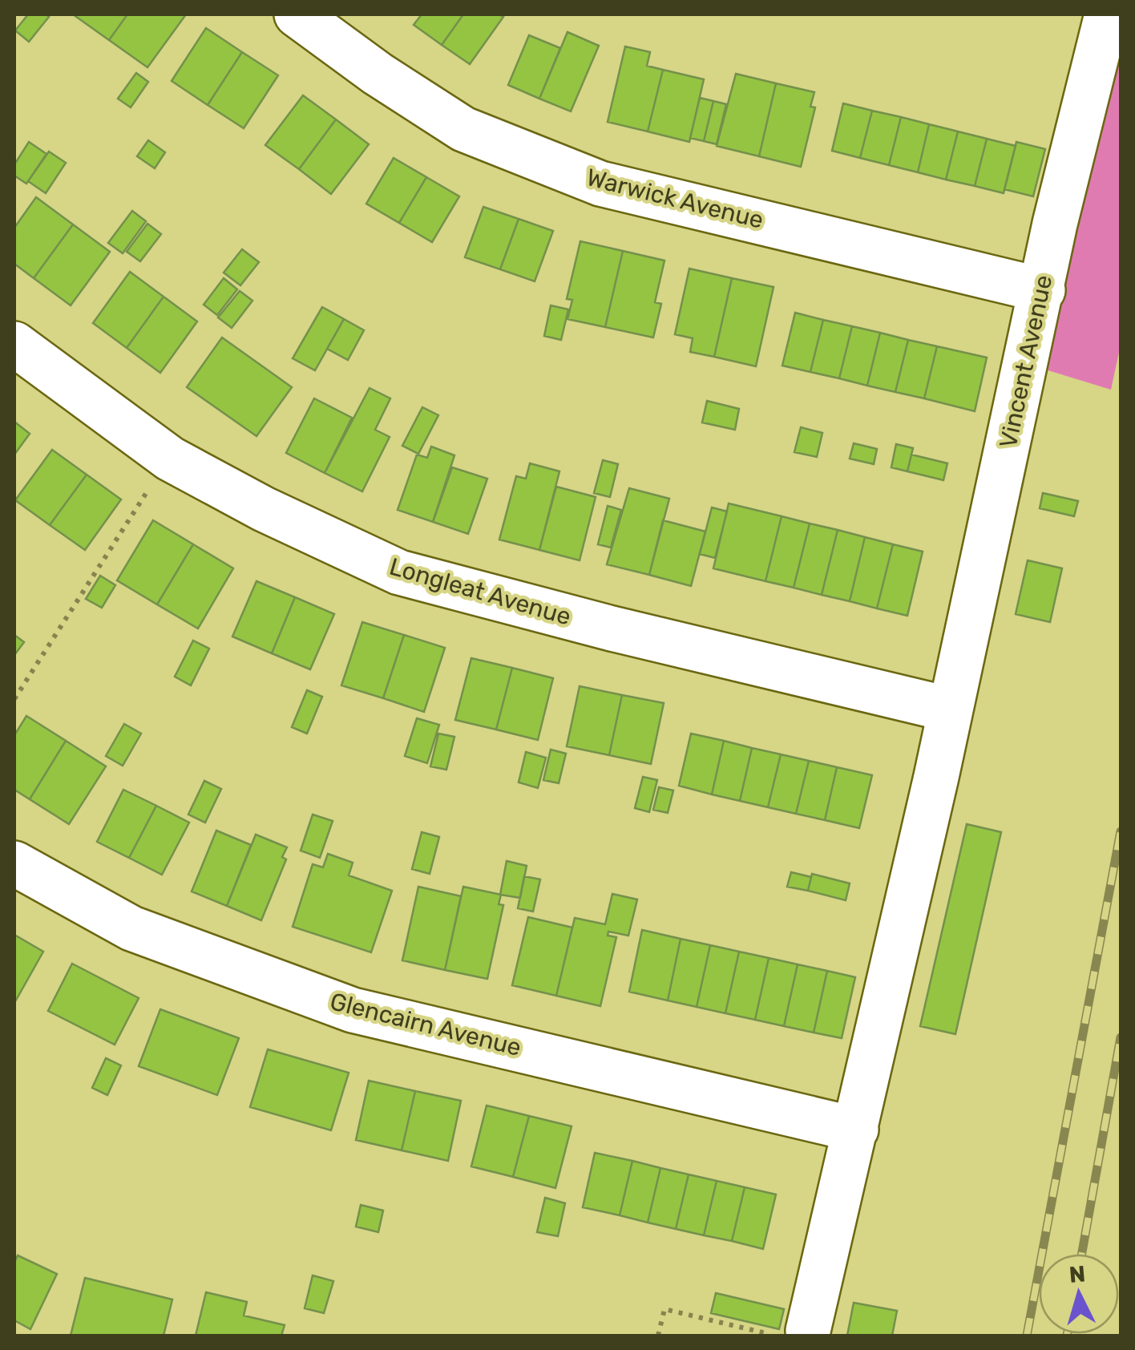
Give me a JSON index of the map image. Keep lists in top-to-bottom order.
{
  "streets": {
    "street": [
      "Warwick Avenue",
      "Vincent Avenue",
      "Longleat Avenue",
      "Glencairn Avenue"
    ]
  },
  "crossings": [
    ["Warwick Avenue", "Vincent Avenue"],
    ["Vincent Avenue", "Longleat Avenue"]
  ],
  "north": "top"
}
